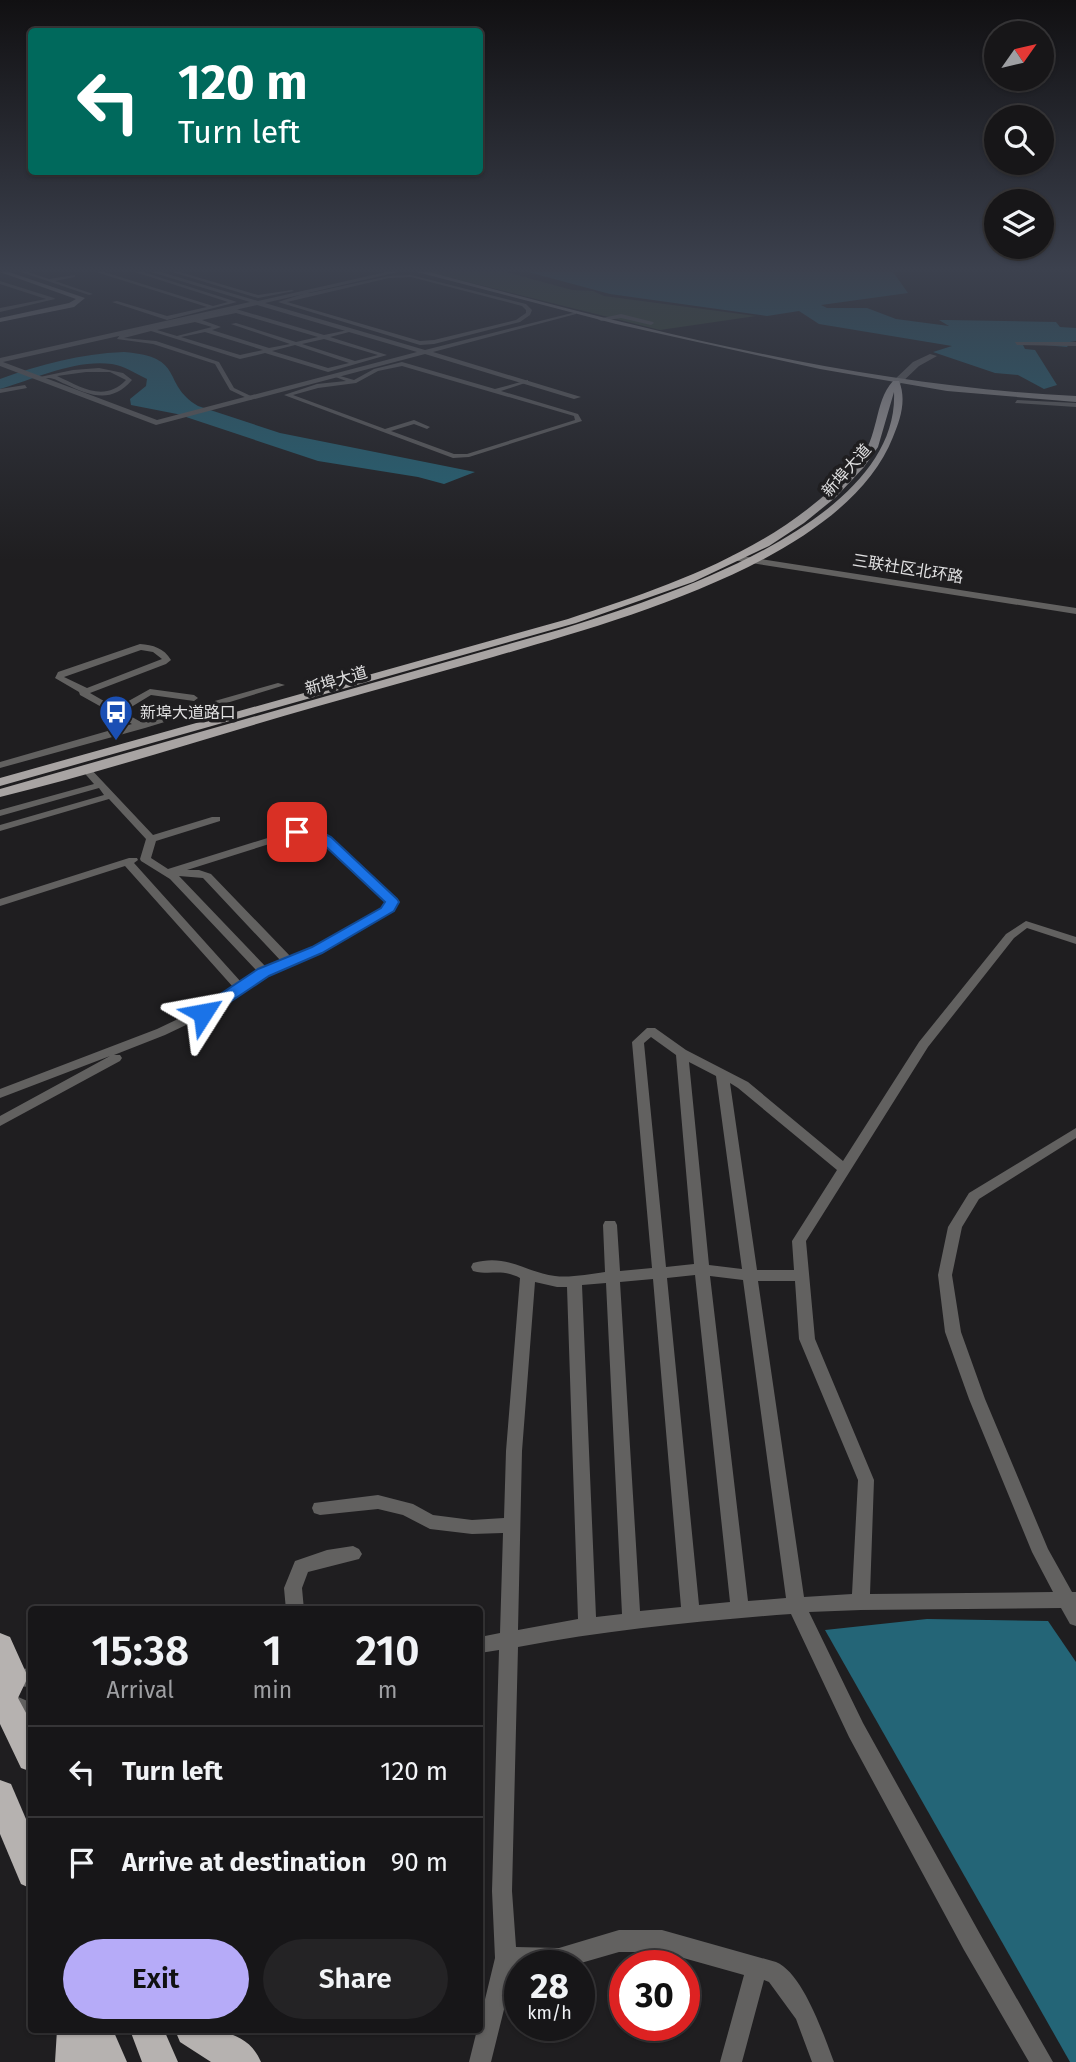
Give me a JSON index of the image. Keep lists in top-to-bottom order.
{
  "streets": {
    "main road": ["新埠大道"],
    "street": ["三联社区北环路"]
  },
  "crossings": [
    ["新埠大道", "三联社区北环路"]
  ],
  "places": {
    "bus stop": ["新埠大道路口"]
  },
  "north": "top right",
  "page": {
    "turn": ["120 m", "Turn left"],
    "eta": [
      "15:38",
      "Arrival",
      "1",
      "min",
      "210",
      "m"
    ],
    "list": [
      {
        "name": "Turn left",
        "value": "120 m"
      },
      {
        "name": "Arrive at destination",
        "value": "90 m"
      }
    ],
    "buttons": ["Exit", "Share"],
    "speed": "28 km/h",
    "limit": "30"
  }
}
